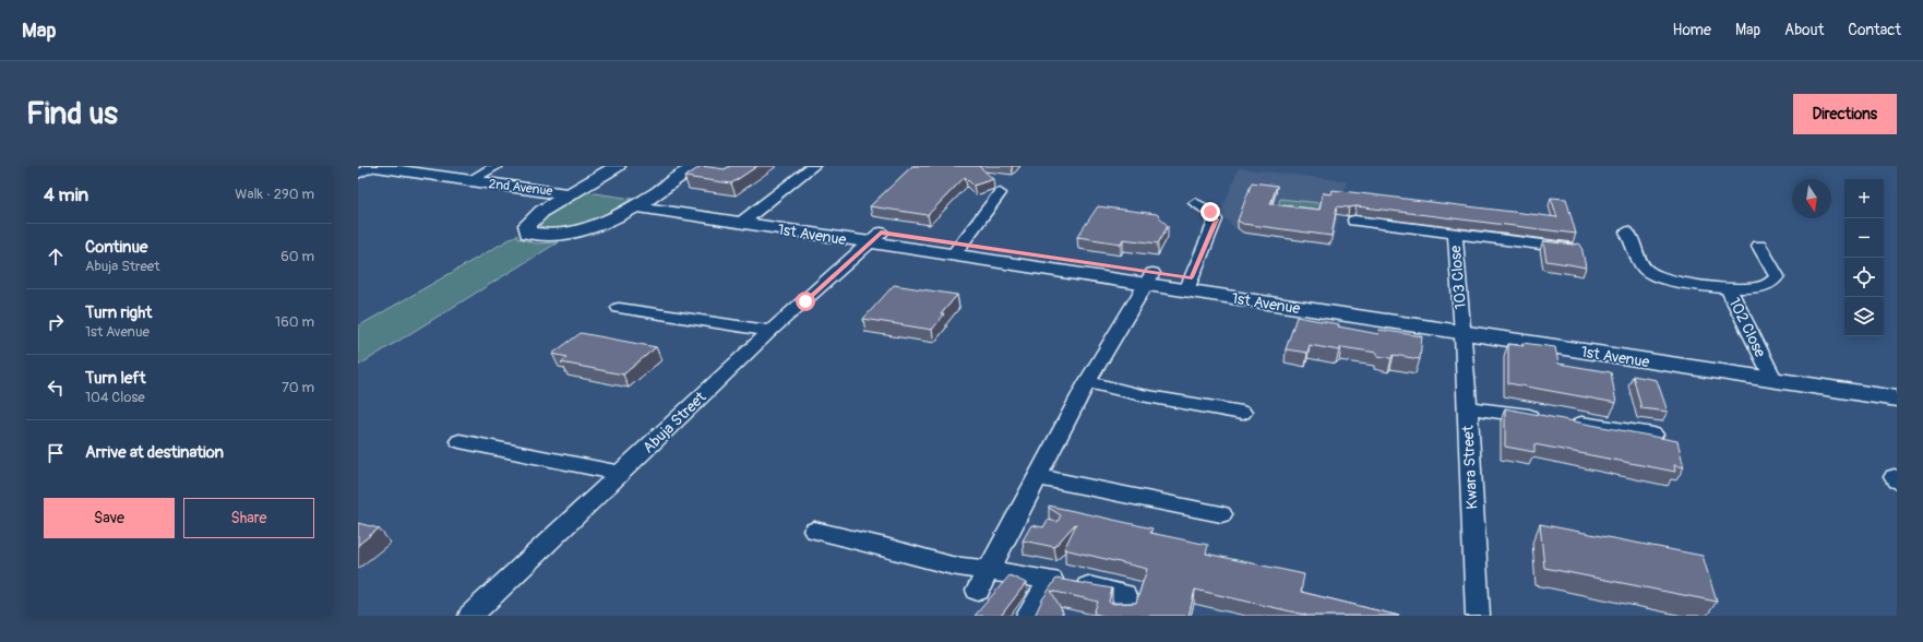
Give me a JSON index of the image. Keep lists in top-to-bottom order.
{
  "streets": {
    "street": [
      "2nd Avenue",
      "1st Avenue",
      "103 Close",
      "102 Close",
      "Abuja Street",
      "Kwara Street"
    ]
  },
  "crossings": [
    ["1st Avenue", "103 Close"],
    ["1st Avenue", "102 Close"],
    ["1st Avenue", "Abuja Street"],
    ["1st Avenue", "Kwara Street"],
    ["103 Close", "Kwara Street"]
  ],
  "north": "bottom",
  "page": {
    "header": "Map",
    "nav": [
      "Home",
      "Map",
      "About",
      "Contact"
    ],
    "buttons": [
      "Directions",
      ["Save", "Share"]
    ],
    "title": "Find us",
    "heading": ["4 min", "Walk · 290 m"],
    "map_buttons": ["+", "−"],
    "list": [
      ["Continue", "Abuja Street", "60 m"],
      ["Turn right", "1st Avenue", "160 m"],
      ["Turn left", "104 Close", "70 m"],
      "Arrive at destination"
    ]
  }
}
